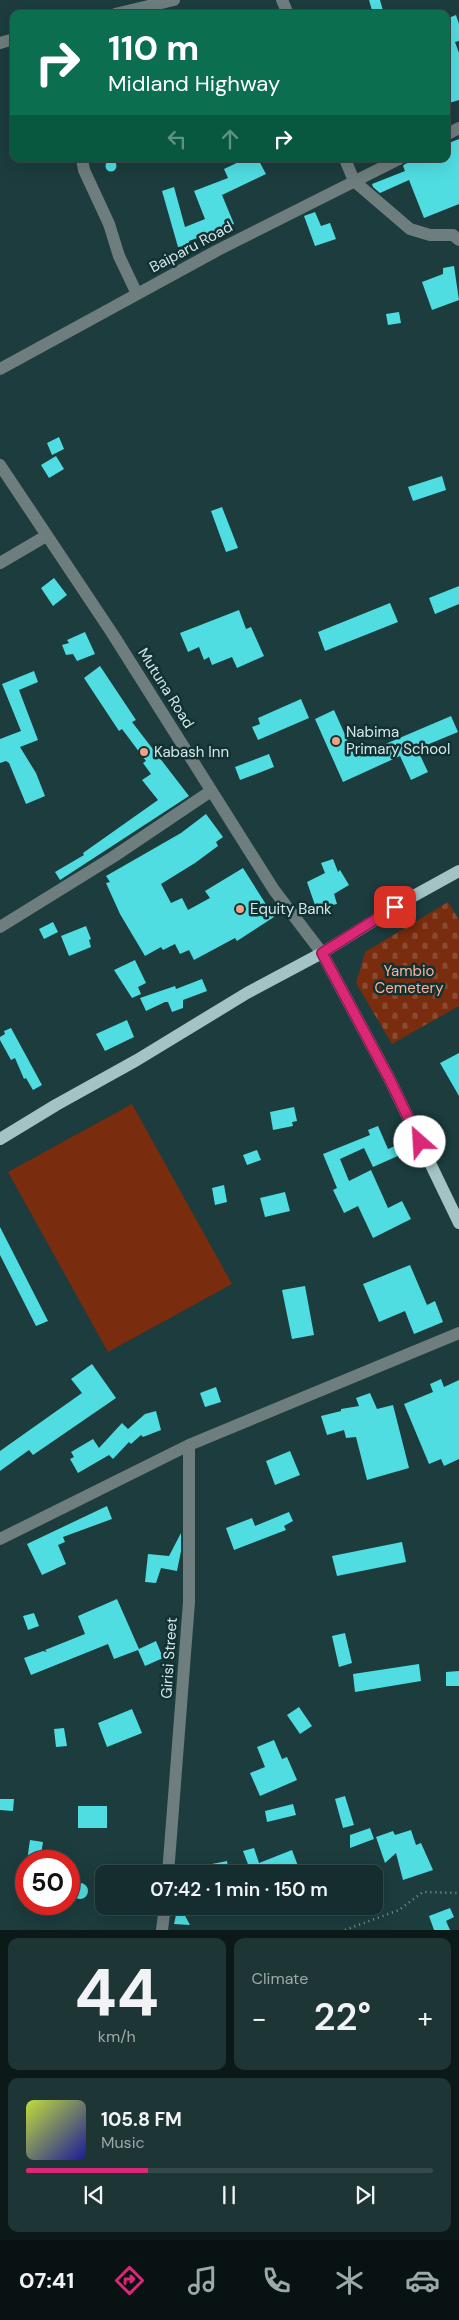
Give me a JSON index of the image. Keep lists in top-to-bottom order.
{
  "streets": {
    "street": ["Baiparu Road", "Mutuna Road", "Girisi Street"]
  },
  "parks": ["Yambio Cemetery"],
  "places": ["Nabima Primary School", "Kabash Inn", "Equity Bank"],
  "page": {
    "turn": ["110 m", "Midland Highway"],
    "limit": "50",
    "trip": "07:42 · 1 min · 150 m",
    "tile": [
      ["44", "km/h"],
      "Climate"
    ],
    "heat": ["−", "22°", "+"],
    "song": ["105.8 FM", "Music"],
    "tabs": "07:41"
  }
}
